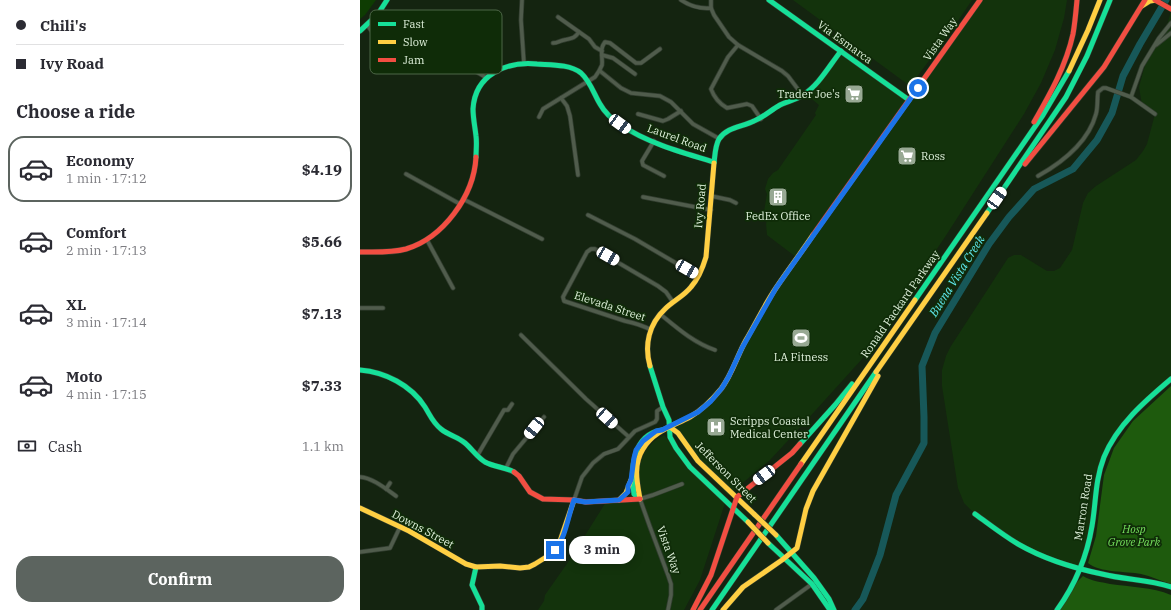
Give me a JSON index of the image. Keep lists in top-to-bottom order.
{
  "streets": {
    "main road": [
      "Vista Way",
      "Via Esmarca",
      "Laurel Road",
      "Ivy Road",
      "Ronald Packard Parkway",
      "Jefferson Street",
      "Marron Road",
      "Downs Street"
    ],
    "street": ["Elevada Street"]
  },
  "crossings": [
    ["Vista Way", "Via Esmarca"],
    ["Vista Way", "Ivy Road"],
    ["Vista Way", "Jefferson Street"],
    ["Laurel Road", "Ivy Road"],
    ["Ivy Road", "Elevada Street"],
    ["Ivy Road", "Jefferson Street"]
  ],
  "water": ["Buena Vista Creek"],
  "parks": ["Hosp Grove Park"],
  "places": {
    "supermarket": ["Trader Joe's", "Ross"],
    "building": ["FedEx Office"],
    "sports": ["LA Fitness"],
    "hospital": ["Scripps Coastal Medical Center"]
  },
  "legend": ["Fast", "Slow", "Jam"],
  "page": {
    "banner": ["Chili's", "Ivy Road"],
    "heading": "Choose a ride",
    "list": [
      {
        "name": "Economy",
        "note": "1 min · 17:12",
        "value": "$4.19"
      },
      {
        "name": "Comfort",
        "note": "2 min · 17:13",
        "value": "$5.66"
      },
      {
        "name": "XL",
        "note": "3 min · 17:14",
        "value": "$7.13"
      },
      {
        "name": "Moto",
        "note": "4 min · 17:15",
        "value": "$7.33"
      }
    ],
    "pay": ["Cash", "1.1 km"],
    "bubble": "3 min",
    "buttons": "Confirm"
  }
}
